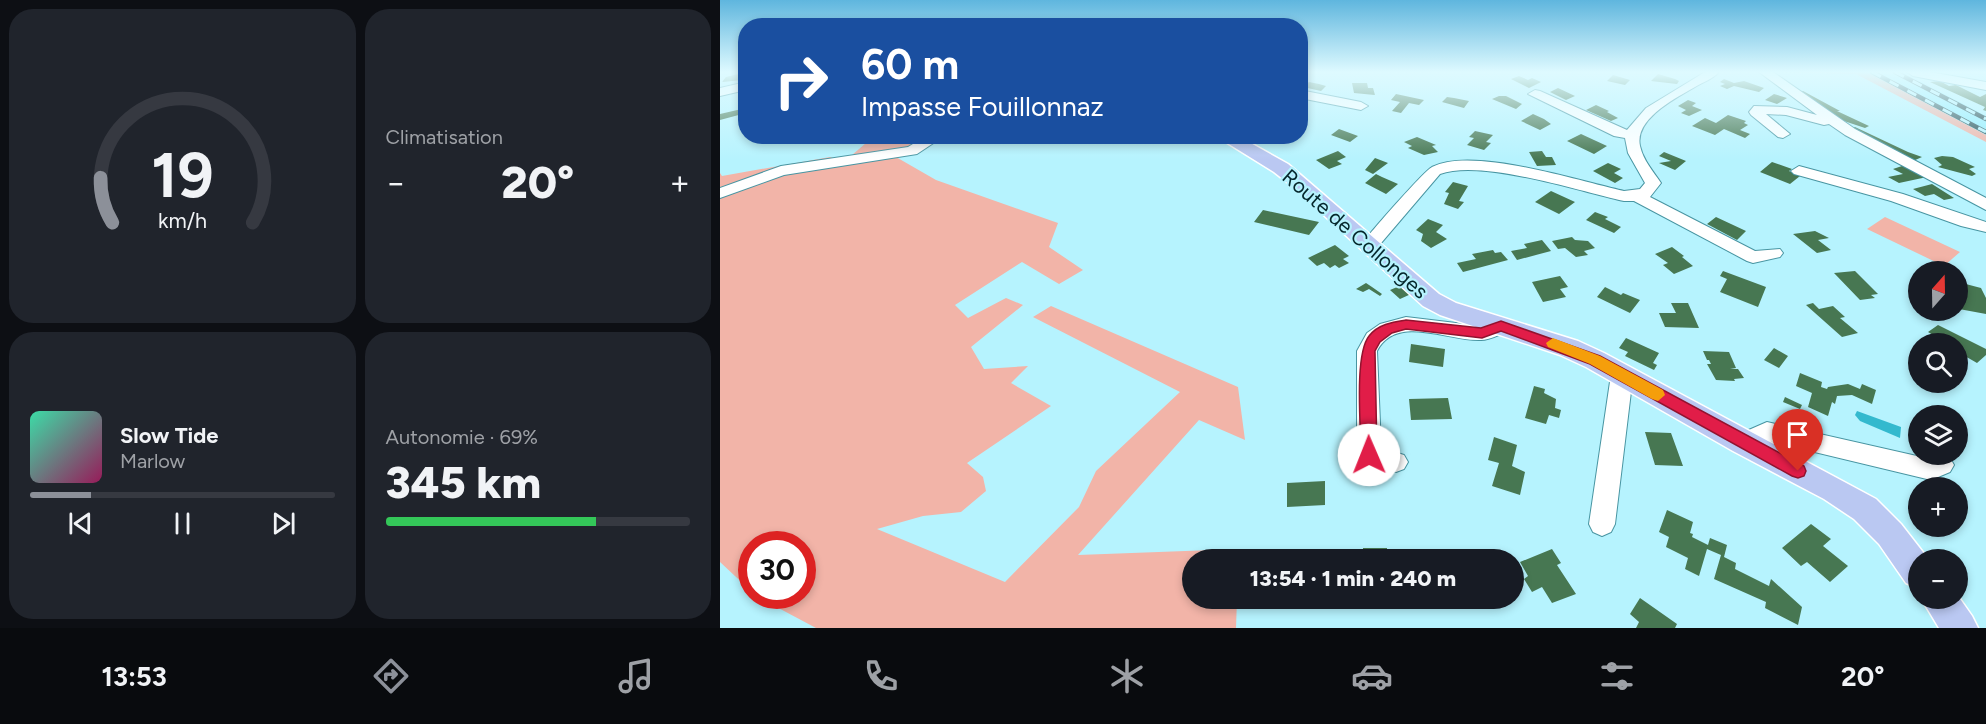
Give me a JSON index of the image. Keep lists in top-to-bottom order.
{
  "streets": {
    "main road": ["Route de Collonges"]
  },
  "north": "top",
  "page": {
    "tile": [
      "Climatisation",
      ["Autonomie · 69%", "345 km"]
    ],
    "turn": ["60 m", "Impasse Fouillonnaz"],
    "heat": ["−", "20°", "+"],
    "map_buttons": ["+", "−"],
    "song": ["Slow Tide", "Marlow"],
    "limit": "30",
    "trip": "13:54 · 1 min · 240 m",
    "tabs": ["13:53", "20°"],
    "gauge": ["19", "km/h"]
  }
}
